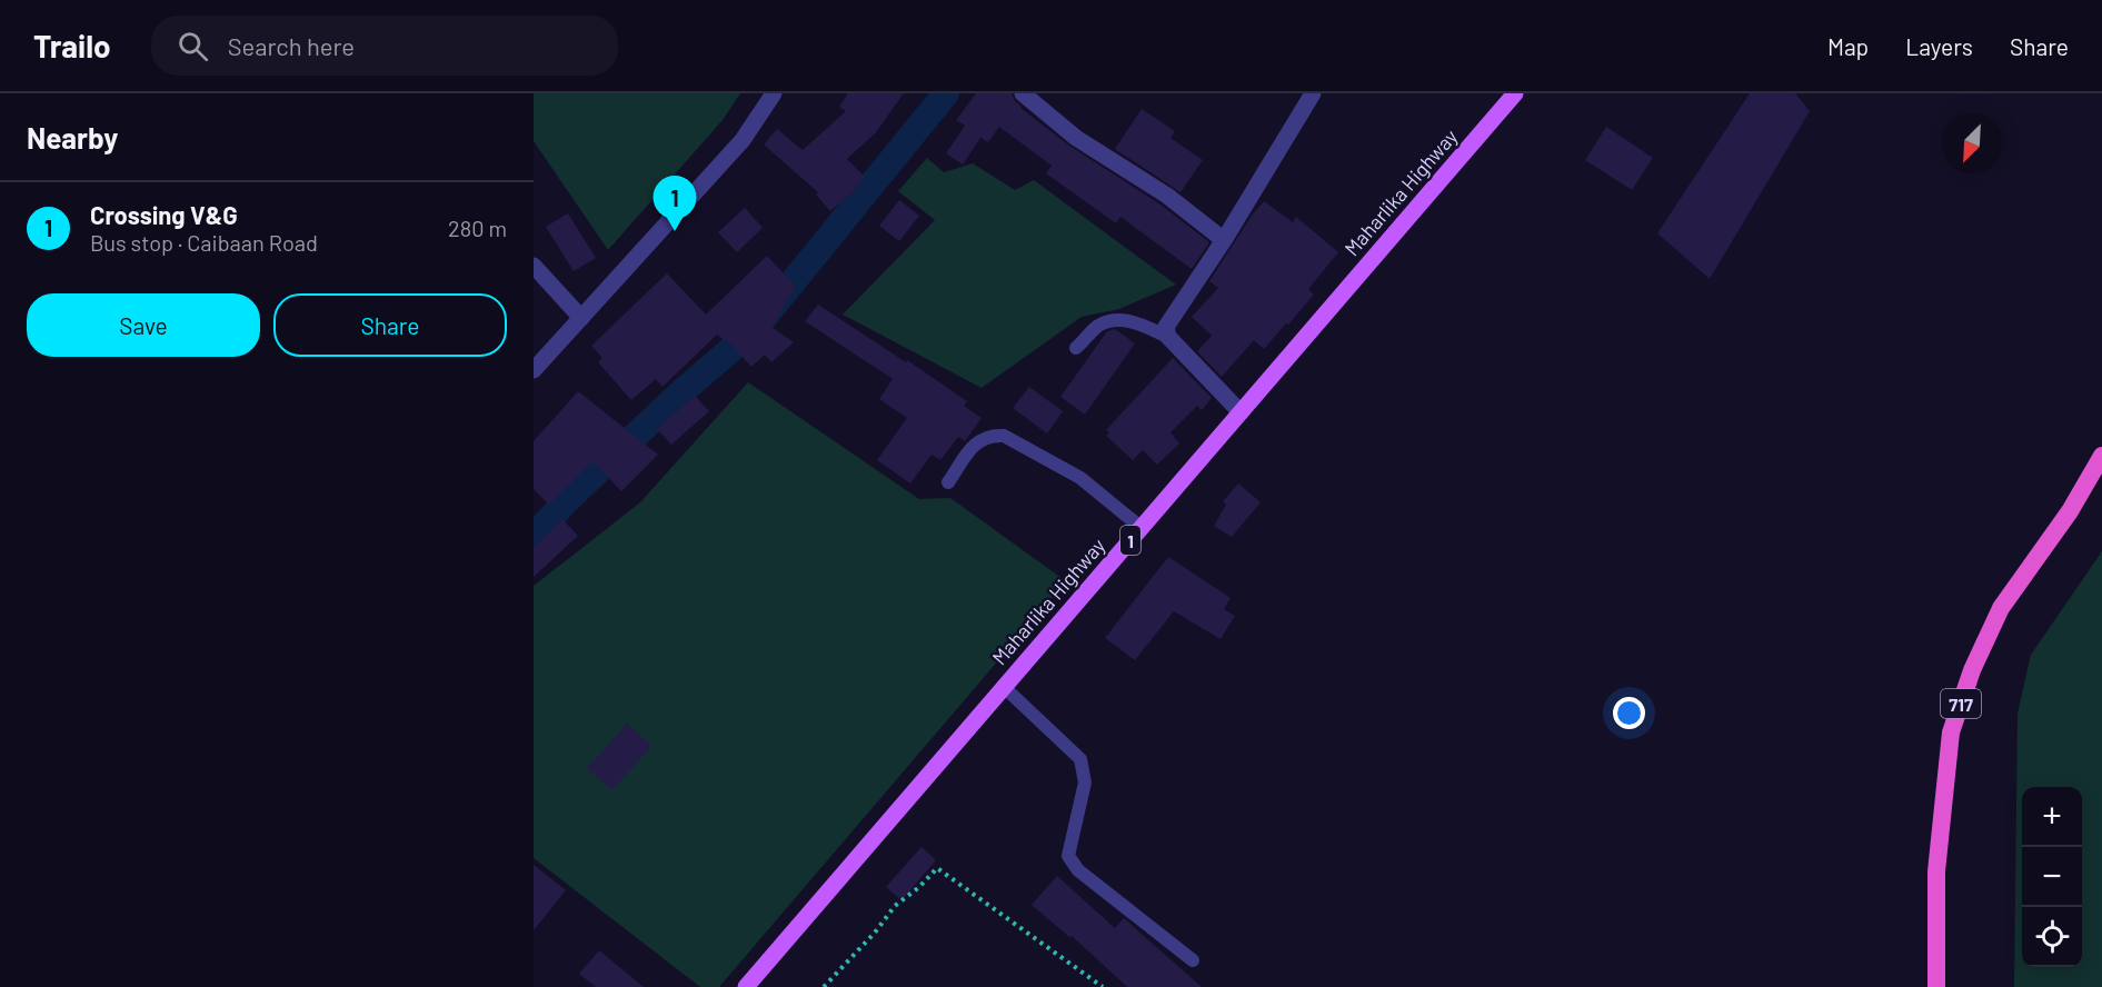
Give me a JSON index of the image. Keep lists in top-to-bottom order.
{
  "streets": {
    "highway": ["717"],
    "main road": ["Maharlika Highway", "1"]
  },
  "north": "bottom left",
  "page": {
    "header": "Trailo",
    "search": "Search here",
    "nav": ["Map", "Layers", "Share"],
    "heading": "Nearby",
    "pins": "1",
    "list": [
      {
        "mark": "1",
        "name": "Crossing V&G",
        "note": "Bus stop · Caibaan Road",
        "value": "280 m"
      }
    ],
    "buttons": ["Save", "Share"],
    "map_buttons": ["+", "−"]
  }
}
